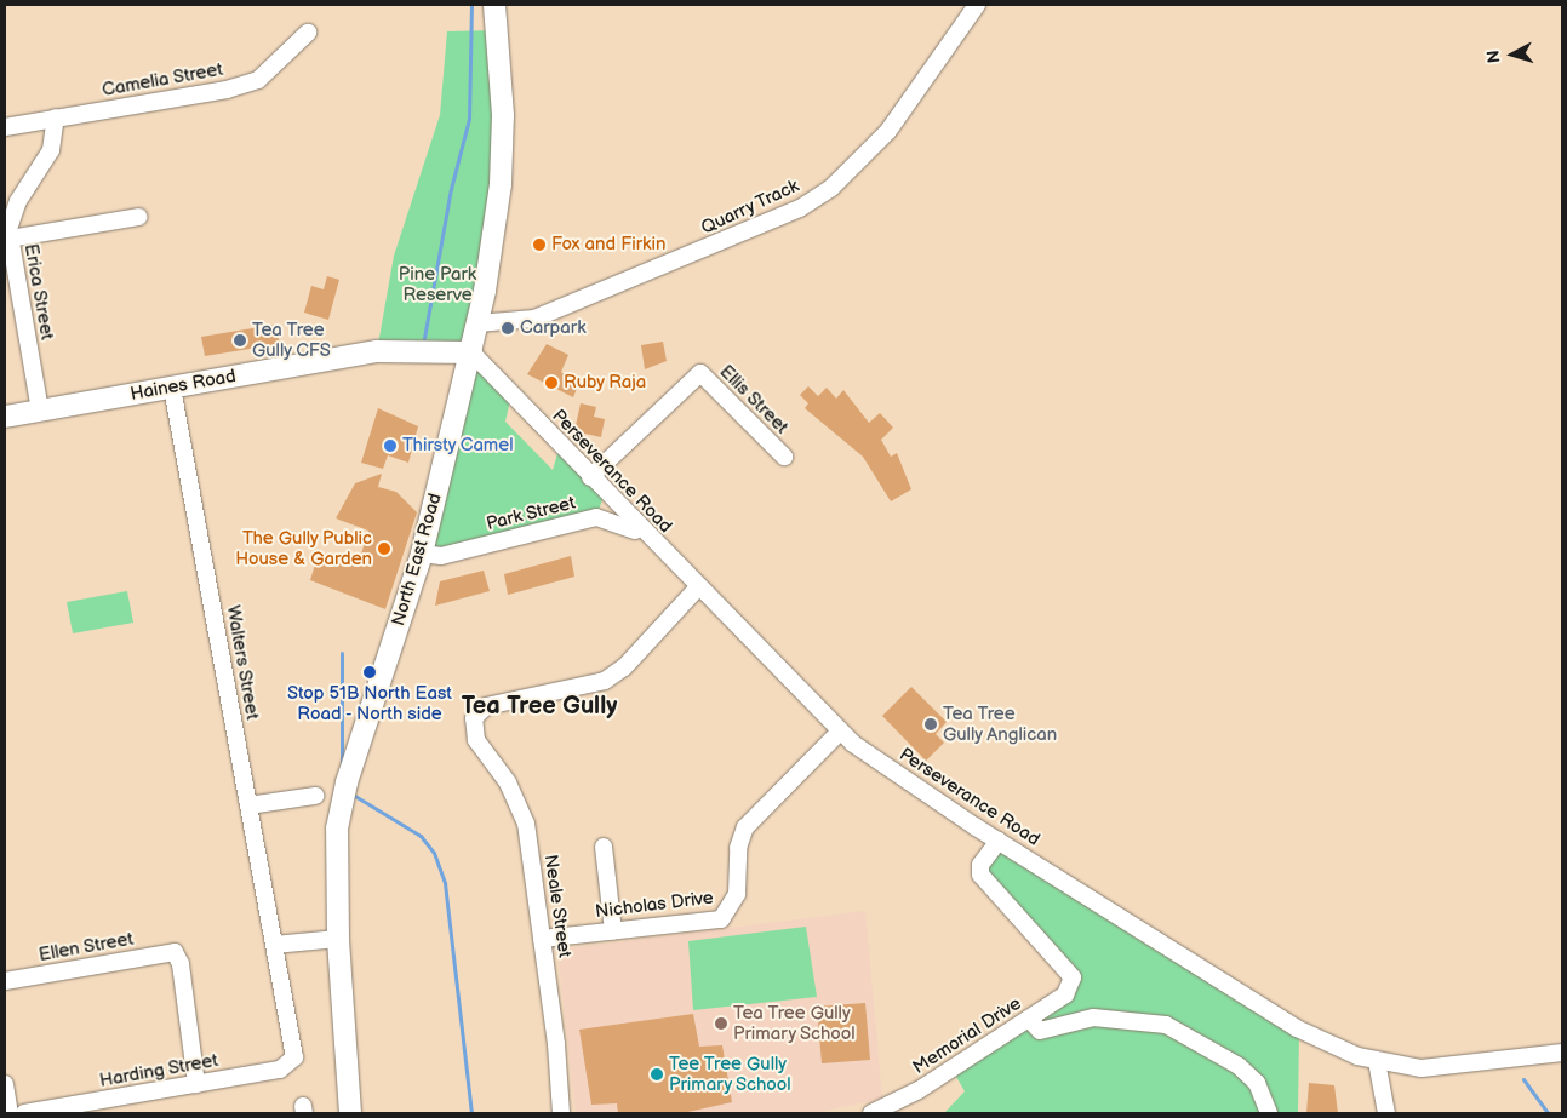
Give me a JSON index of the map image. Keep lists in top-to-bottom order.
{
  "streets": {
    "main road": ["Haines Road", "North East Road"],
    "street": [
      "Camelia Street",
      "Quarry Track",
      "Erica Street",
      "Ellis Street",
      "Perseverance Road",
      "Park Street",
      "Walters Street",
      "Nicholas Drive",
      "Neale Street",
      "Ellen Street",
      "Memorial Drive",
      "Harding Street"
    ]
  },
  "crossings": [
    ["Camelia Street", "Erica Street"],
    ["Quarry Track", "North East Road"],
    ["Erica Street", "Haines Road"],
    ["Haines Road", "Perseverance Road"],
    ["Haines Road", "North East Road"],
    ["Haines Road", "Walters Street"],
    ["Ellis Street", "Perseverance Road"],
    ["Perseverance Road", "Park Street"],
    ["Perseverance Road", "North East Road"],
    ["Perseverance Road", "Nicholas Drive"],
    ["Perseverance Road", "Neale Street"],
    ["Perseverance Road", "Memorial Drive"],
    ["Park Street", "North East Road"],
    ["Walters Street", "Harding Street"],
    ["Nicholas Drive", "Neale Street"],
    ["Ellen Street", "Harding Street"]
  ],
  "districts": ["Tea Tree Gully"],
  "parks": ["Pine Park Reserve"],
  "places": [
    "Fox and Firkin",
    "Carpark",
    "Tea Tree Gully CFS",
    "Ruby Raja",
    "Thirsty Camel",
    "The Gully Public House & Garden",
    "Stop 51B North East Road - North side",
    "Tea Tree Gully Anglican",
    "Tea Tree Gully Primary School",
    "Tee Tree Gully Primary School"
  ],
  "north": "left"
}
